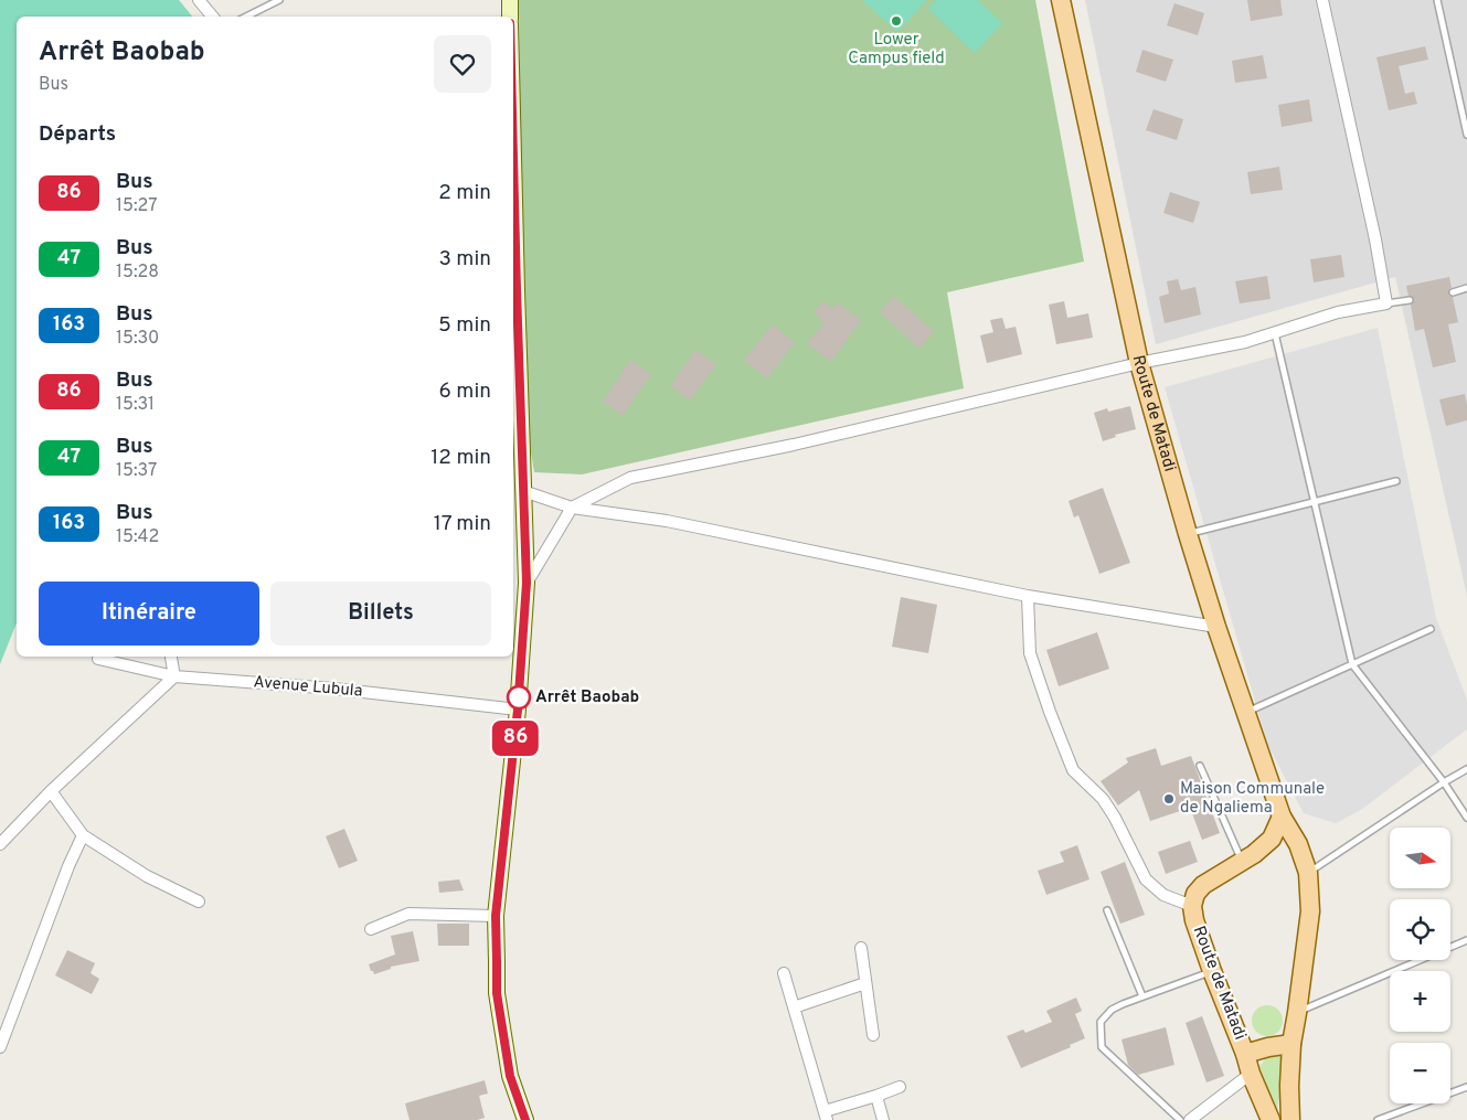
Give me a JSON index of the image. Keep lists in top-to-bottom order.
{
  "streets": {
    "main road": ["Route de Matadi"],
    "street": ["Avenue Lubula"]
  },
  "places": ["Lower Campus field", "Arrêt Baobab", "Maison Communale de Ngaliema"],
  "lines": ["bus line 86"],
  "north": "right",
  "page": {
    "on_map": "86",
    "heading": [
      ["Arrêt Baobab", "Bus"],
      "Départs"
    ],
    "list": [
      {
        "mark": "86",
        "name": "Bus",
        "note": "15:27",
        "value": "2 min"
      },
      {
        "mark": "47",
        "name": "Bus",
        "note": "15:28",
        "value": "3 min"
      },
      {
        "mark": "163",
        "name": "Bus",
        "note": "15:30",
        "value": "5 min"
      },
      {
        "mark": "86",
        "name": "Bus",
        "note": "15:31",
        "value": "6 min"
      },
      {
        "mark": "47",
        "name": "Bus",
        "note": "15:37",
        "value": "12 min"
      },
      {
        "mark": "163",
        "name": "Bus",
        "note": "15:42",
        "value": "17 min"
      }
    ],
    "buttons": ["Itinéraire", "Billets"],
    "map_buttons": ["+", "−"]
  }
}
